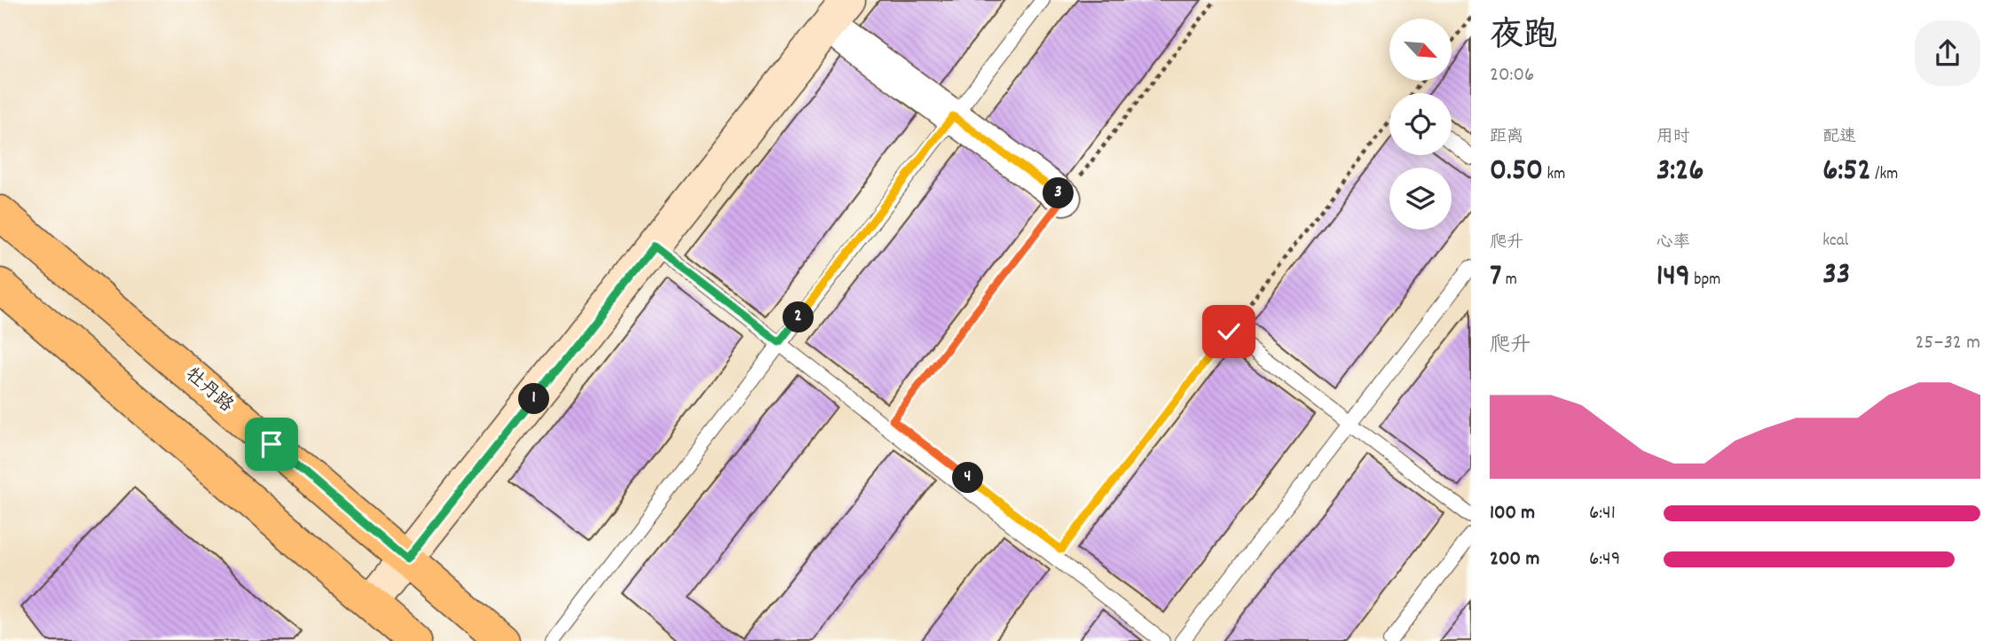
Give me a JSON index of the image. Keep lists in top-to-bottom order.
{
  "streets": {
    "main road": ["牡丹路"]
  },
  "north": "bottom right",
  "page": {
    "heading": ["夜跑", "20:06"],
    "stats": [
      ["距离", "0.50 km"],
      ["用时", "3:26"],
      ["配速", "6:52 /km"],
      ["爬升", "7 m"],
      ["心率", "149 bpm"],
      ["kcal", "33"]
    ],
    "pins": [
      "3",
      "2",
      "1",
      "4"
    ],
    "chart": ["爬升", "25–32 m"],
    "list": [
      {
        "name": "100 m",
        "note": "6:41"
      },
      {
        "name": "200 m",
        "note": "6:49"
      }
    ]
  }
}
